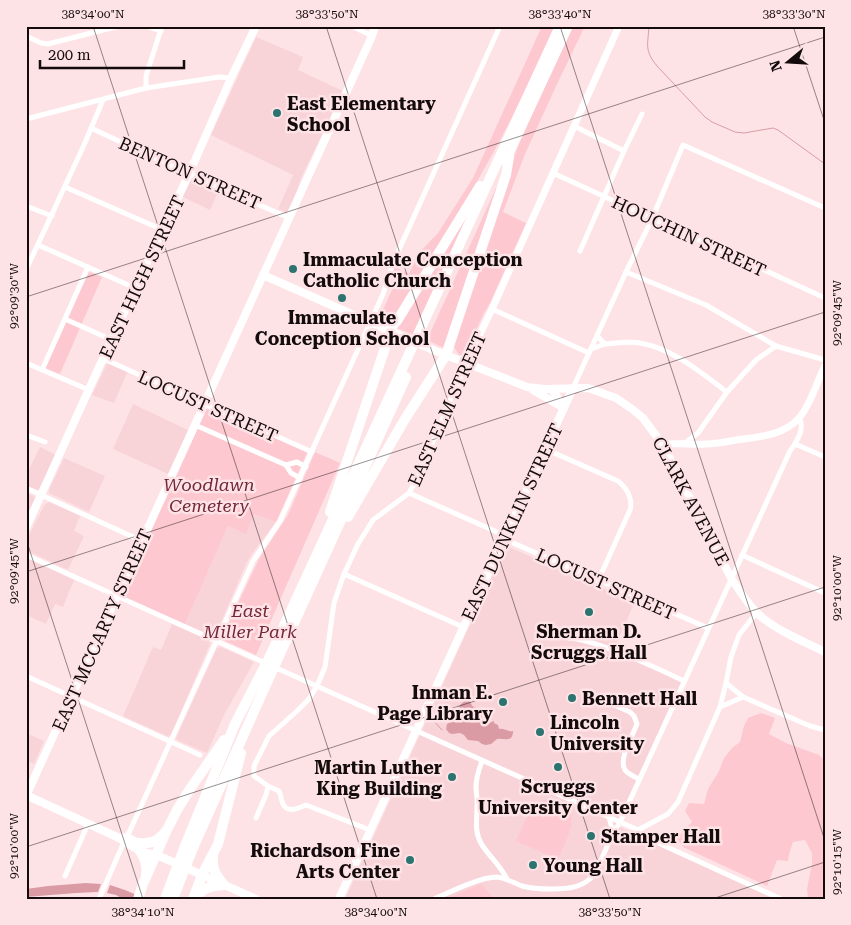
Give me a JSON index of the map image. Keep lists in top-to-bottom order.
{
  "streets": {
    "main road": [
      "EAST HIGH STREET",
      "CLARK AVENUE",
      "EAST DUNKLIN STREET",
      "EAST MCCARTY STREET"
    ],
    "street": [
      "BENTON STREET",
      "HOUCHIN STREET",
      "LOCUST STREET",
      "EAST ELM STREET"
    ]
  },
  "crossings": [
    ["BENTON STREET", "EAST HIGH STREET"],
    ["BENTON STREET", "EAST MCCARTY STREET"],
    ["HOUCHIN STREET", "EAST ELM STREET"],
    ["HOUCHIN STREET", "EAST DUNKLIN STREET"],
    ["EAST HIGH STREET", "LOCUST STREET"],
    ["LOCUST STREET", "EAST ELM STREET"],
    ["LOCUST STREET", "EAST DUNKLIN STREET"],
    ["LOCUST STREET", "EAST MCCARTY STREET"],
    ["EAST ELM STREET", "CLARK AVENUE"],
    ["CLARK AVENUE", "EAST DUNKLIN STREET"],
    ["CLARK AVENUE", "EAST MCCARTY STREET"]
  ],
  "parks": ["Woodlawn Cemetery", "East Miller Park"],
  "places": [
    "East Elementary School",
    "Immaculate Conception Catholic Church",
    "Immaculate Conception School",
    "Sherman D. Scruggs Hall",
    "Bennett Hall",
    "Inman E. Page Library",
    "Lincoln University",
    "Scruggs University Center",
    "Martin Luther King Building",
    "Stamper Hall",
    "Richardson Fine Arts Center",
    "Young Hall"
  ],
  "scale_bar": "200 m",
  "north": "left",
  "coordinates": [
    "38°34'00\"N",
    "38°33'50\"N",
    "38°33'40\"N",
    "38°33'30\"N",
    "92°09'30\"W",
    "92°09'45\"W",
    "92°10'00\"W",
    "92°10'15\"W",
    "38°34'10\"N"
  ]
}
